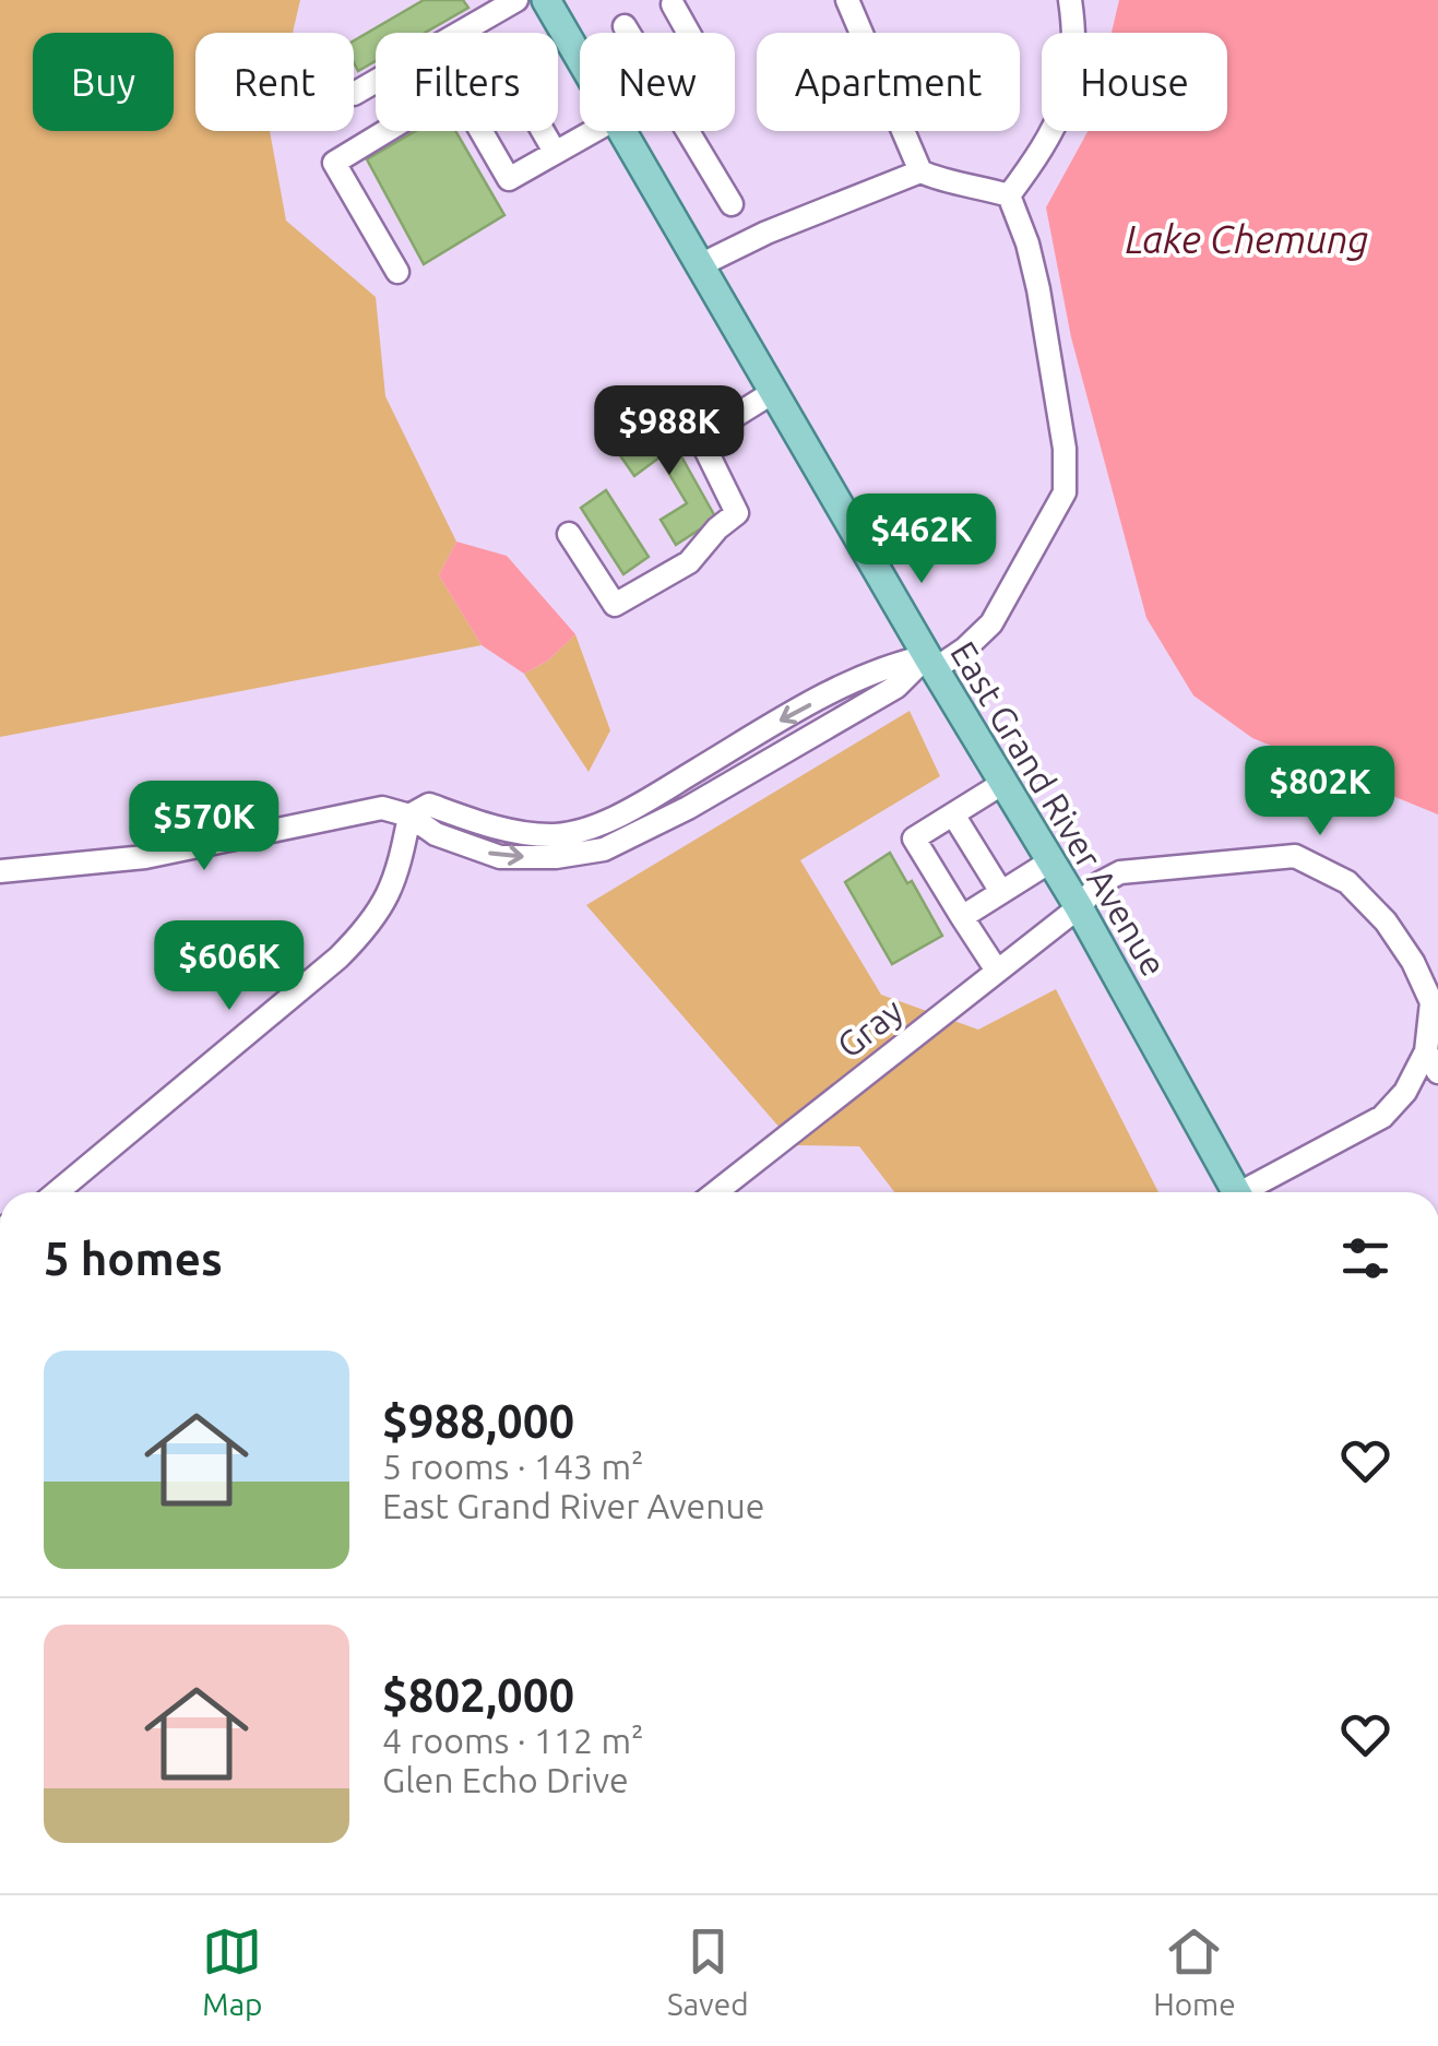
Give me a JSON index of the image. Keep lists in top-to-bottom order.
{
  "streets": {
    "main road": ["East Grand River Avenue"],
    "street": ["Gray"]
  },
  "crossings": [
    ["East Grand River Avenue", "Gray"]
  ],
  "water": ["Lake Chemung"],
  "page": {
    "chip": [
      "Buy",
      "Rent",
      "Filters",
      "New",
      "Apartment",
      "House"
    ],
    "price": [
      "$988K",
      "$462K",
      "$802K",
      "$570K",
      "$606K"
    ],
    "heading": "5 homes",
    "list": [
      {
        "name": "$988,000",
        "note": "5 rooms · 143 m² · East Grand River Avenue"
      },
      {
        "name": "$802,000",
        "note": "4 rooms · 112 m² · Glen Echo Drive"
      }
    ],
    "tabs": ["Map", "Saved", "Home"]
  }
}
